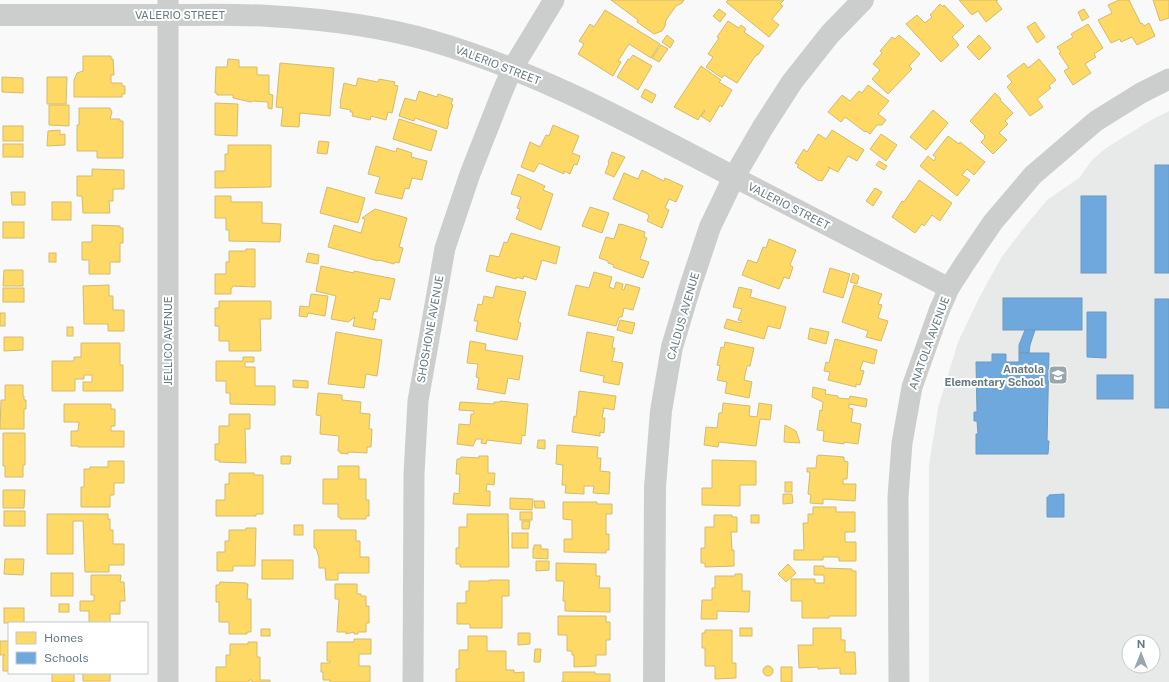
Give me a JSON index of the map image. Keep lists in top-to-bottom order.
{
  "streets": {
    "street": [
      "VALERIO STREET",
      "CALDUS AVENUE",
      "SHOSHONE AVENUE",
      "JELLICO AVENUE",
      "ANATOLA AVENUE"
    ]
  },
  "crossings": [
    ["VALERIO STREET", "CALDUS AVENUE"],
    ["VALERIO STREET", "SHOSHONE AVENUE"],
    ["VALERIO STREET", "JELLICO AVENUE"],
    ["VALERIO STREET", "ANATOLA AVENUE"]
  ],
  "places": {
    "school or university": ["Anatola Elementary School"]
  },
  "legend": ["Homes", "Schools"],
  "north": "top"
}
